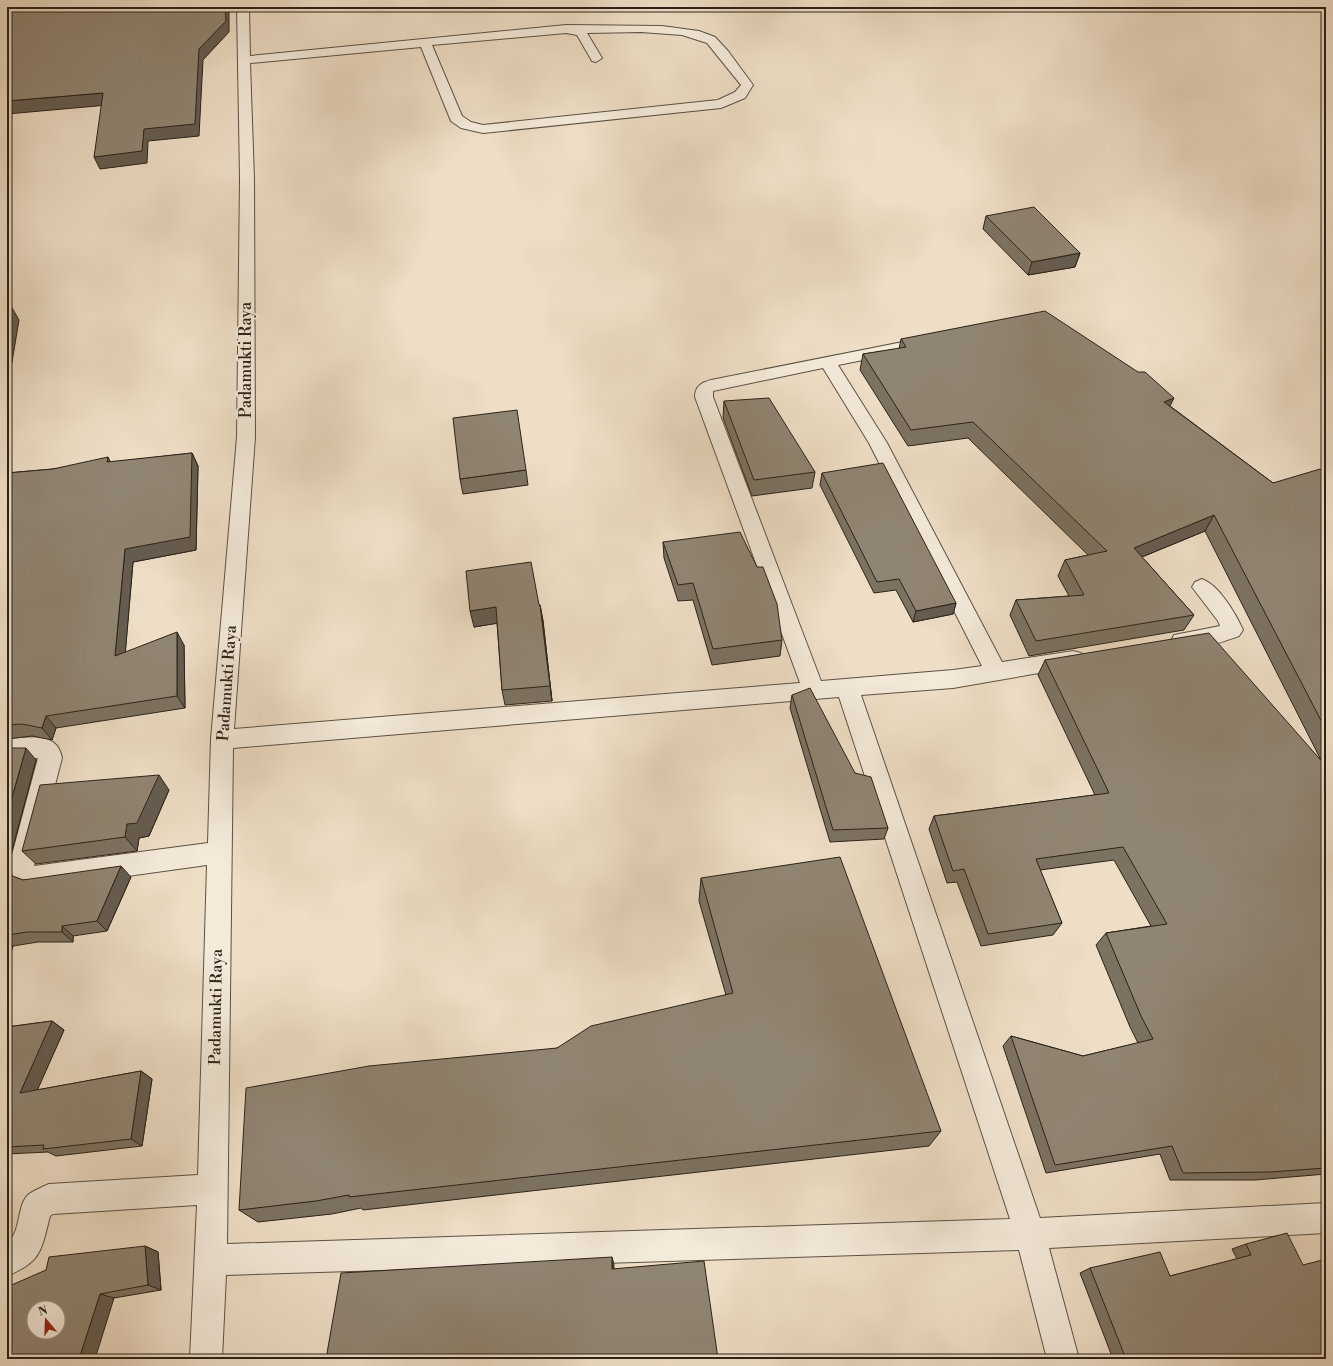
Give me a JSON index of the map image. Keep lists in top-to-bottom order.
{
  "streets": {
    "street": ["Padamukti Raya"]
  },
  "north": "top"
}
